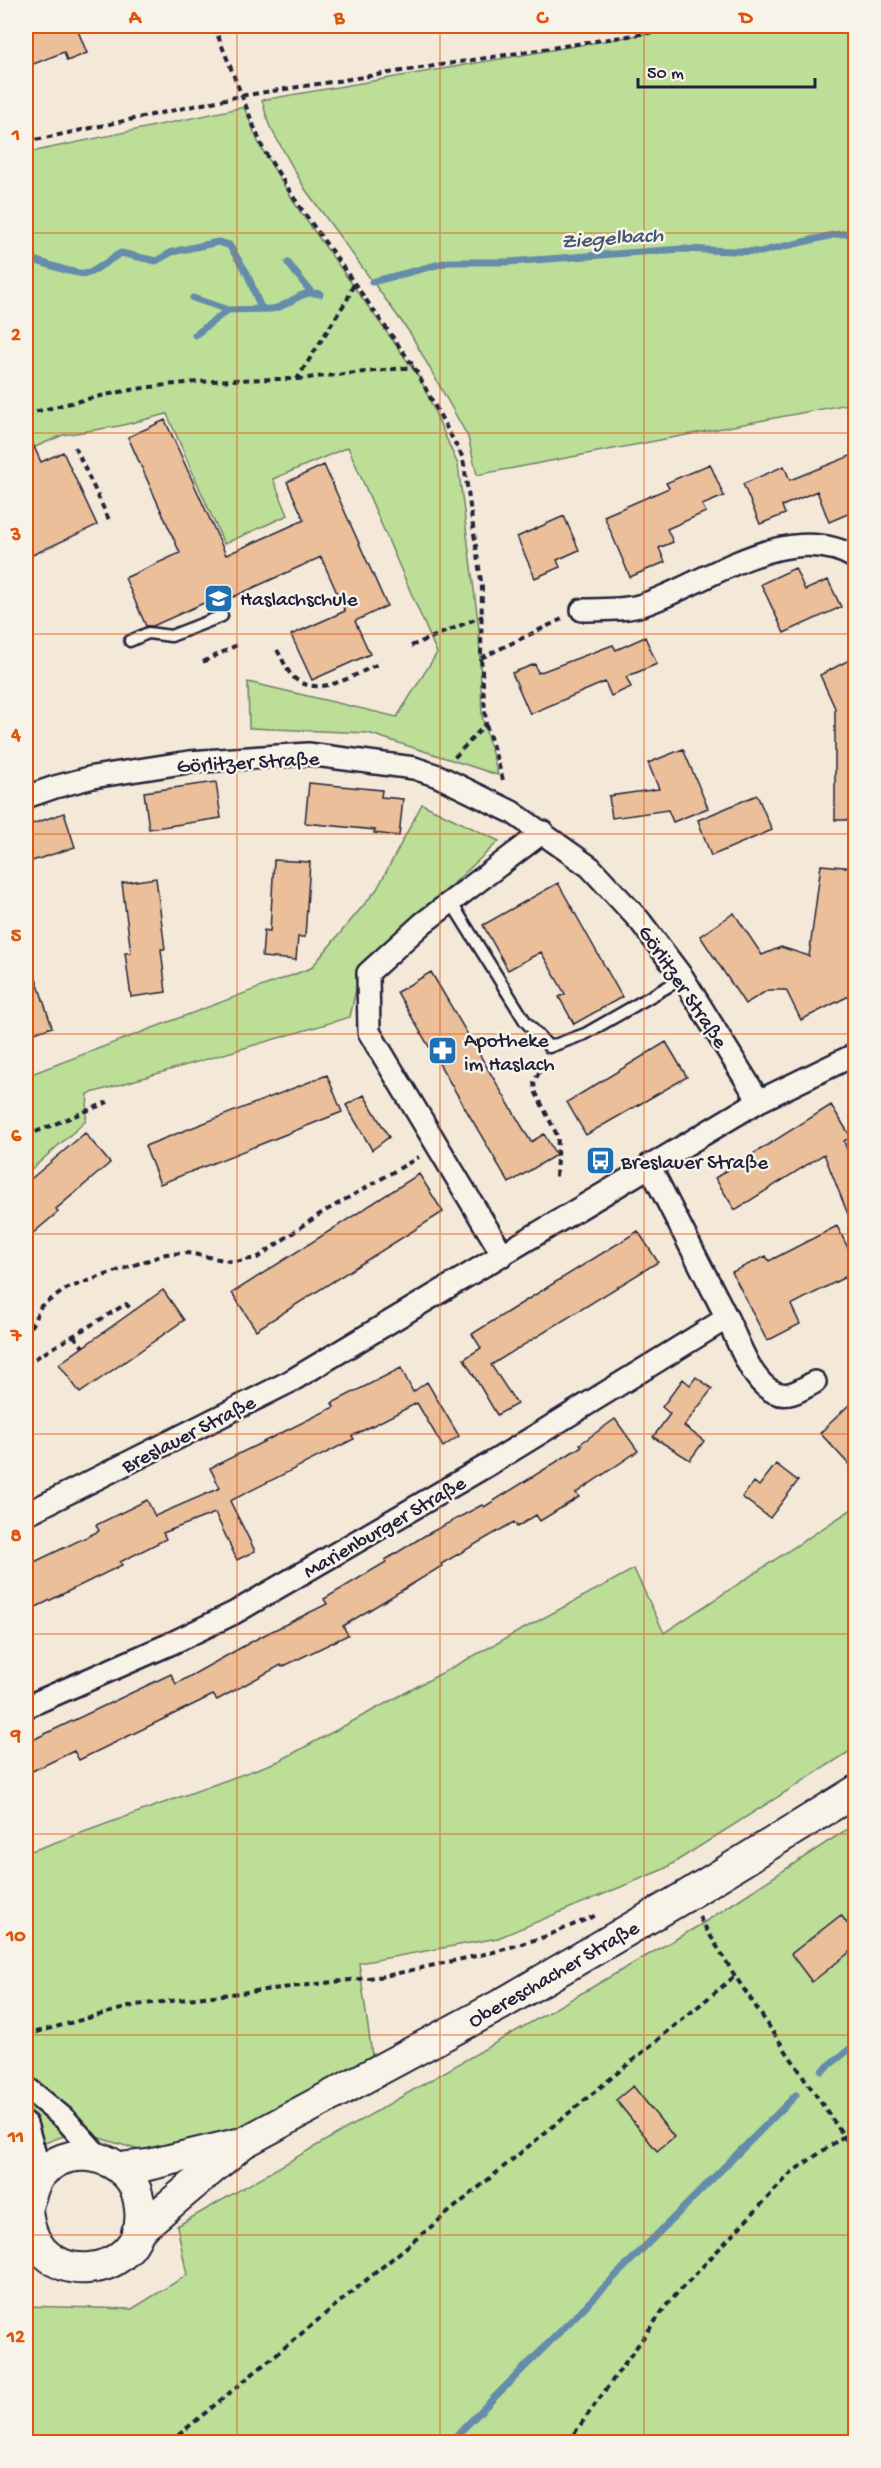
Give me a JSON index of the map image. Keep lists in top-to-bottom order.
{
  "streets": {
    "main road": ["Obereschacher Straße"],
    "street": ["Görlitzer Straße", "Breslauer Straße", "Marienburger Straße"]
  },
  "crossings": [
    ["Görlitzer Straße", "Breslauer Straße"]
  ],
  "water": ["Ziegelbach"],
  "places": {
    "school or university": ["Haslachschule"],
    "pharmacy": ["Apotheke im Haslach"],
    "bus stop": ["Breslauer Straße"]
  },
  "scale_bar": "50 m",
  "grid": {
    "columns": [
      "A",
      "B",
      "C",
      "D"
    ],
    "rows": [
      "1",
      "2",
      "3",
      "4",
      "5",
      "6",
      "7",
      "8",
      "9",
      "10",
      "11",
      "12"
    ]
  }
}
